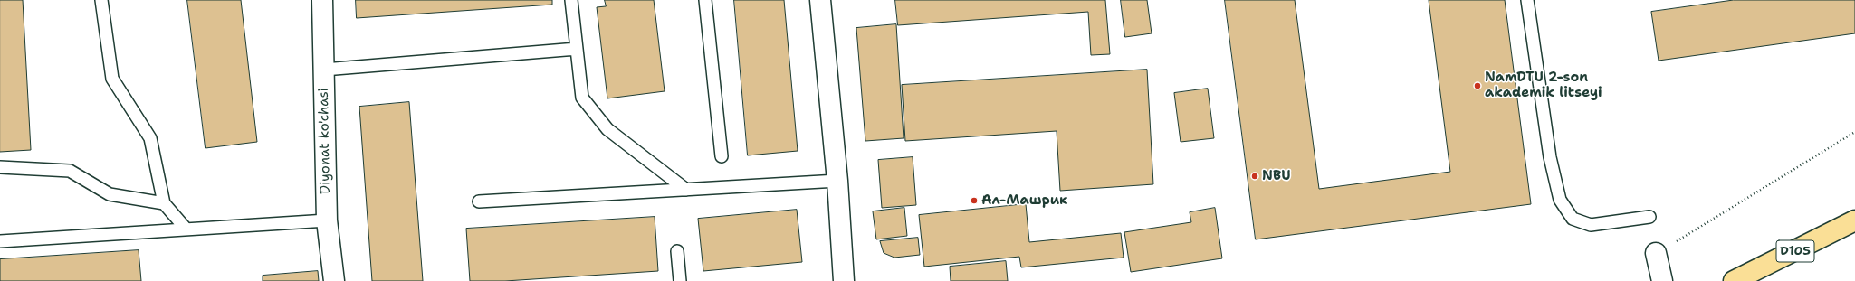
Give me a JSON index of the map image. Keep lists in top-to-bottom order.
{
  "streets": {
    "highway": ["D105"],
    "street": ["Diyonat ko'chasi"]
  },
  "places": ["NamDTU 2-son akademik litseyi", "NBU", "Ал-Машрик"]
}
